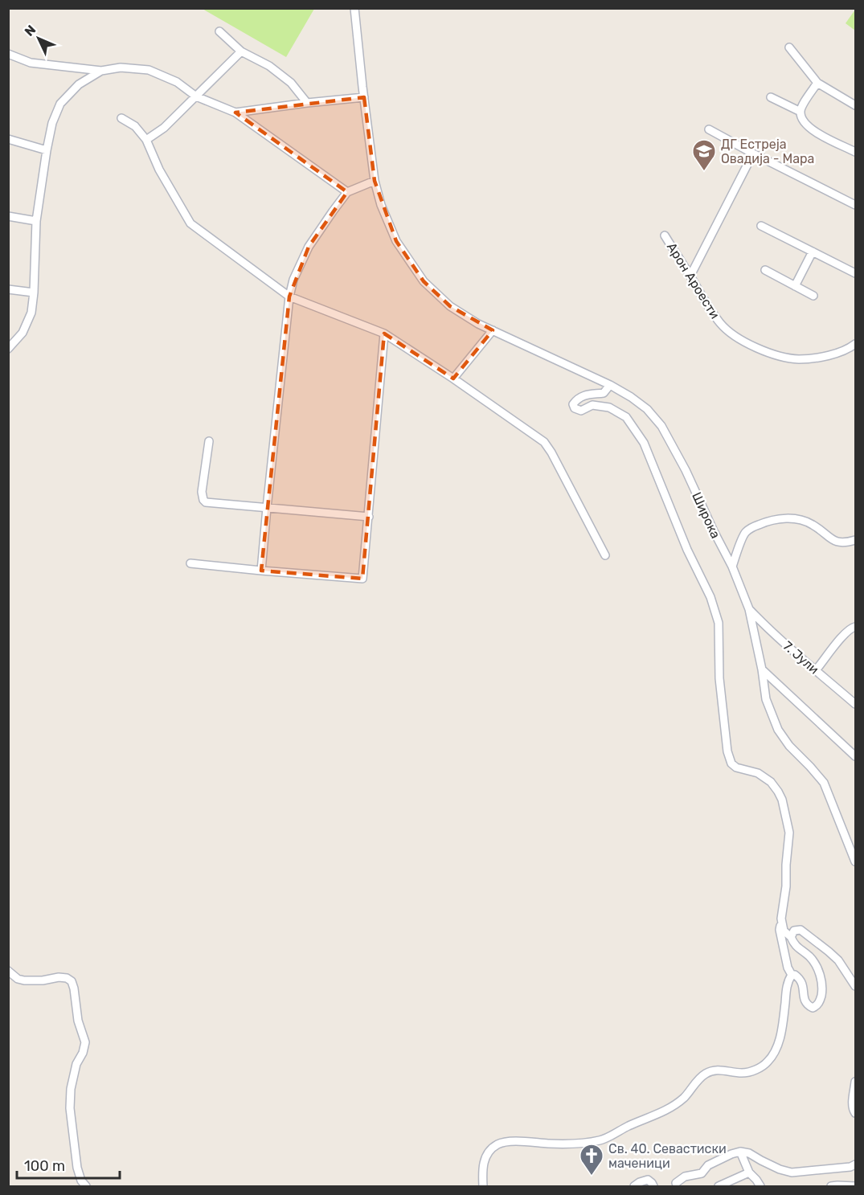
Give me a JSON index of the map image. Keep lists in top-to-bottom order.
{
  "streets": {
    "street": ["Арон Ароести", "Широка", "7. Јули"]
  },
  "crossings": [
    ["Широка", "7. Јули"]
  ],
  "places": {
    "school or university": ["ДГ Естреја Овадија - Мара"],
    "church": ["Св. 40. Севастиски маченици"]
  },
  "scale_bar": "100 m",
  "north": "top left"
}
